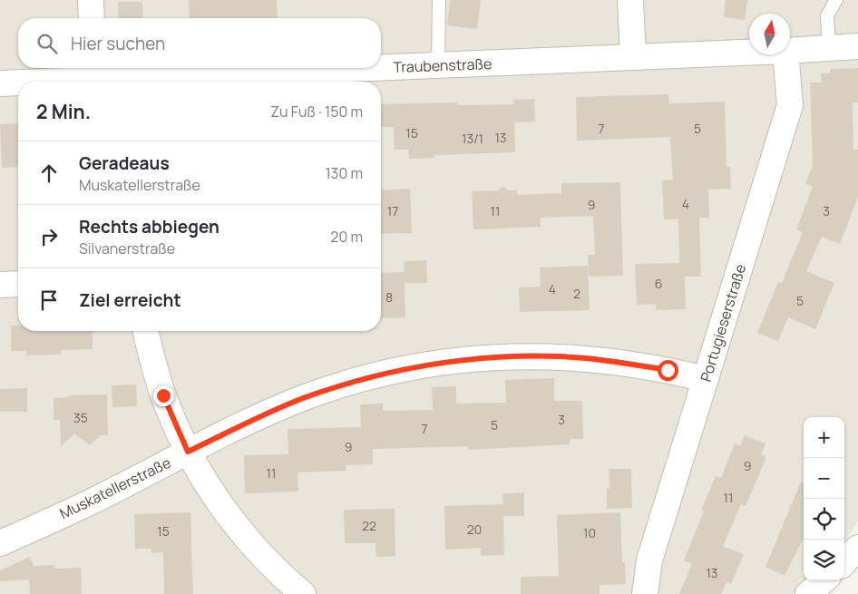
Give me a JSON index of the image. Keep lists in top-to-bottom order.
{
  "streets": {
    "street": ["Traubenstraße", "Portugieserstraße", "Muskatellerstraße"]
  },
  "crossings": [
    ["Portugieserstraße", "Muskatellerstraße"]
  ],
  "house_numbers": [
    "7",
    "5",
    "15",
    "13",
    "13/1",
    "4",
    "9",
    "17",
    "11",
    "3",
    "6",
    "4",
    "2",
    "8",
    "5",
    "35",
    "3",
    "5",
    "7",
    "9",
    "9",
    "11",
    "11",
    "22",
    "20",
    "15",
    "10",
    "13"
  ],
  "north": "top",
  "page": {
    "search": "Hier suchen",
    "heading": ["2 Min.", "Zu Fuß · 150 m"],
    "list": [
      ["Geradeaus", "Muskatellerstraße", "130 m"],
      ["Rechts abbiegen", "Silvanerstraße", "20 m"],
      "Ziel erreicht"
    ],
    "map_buttons": ["+", "−"]
  }
}
